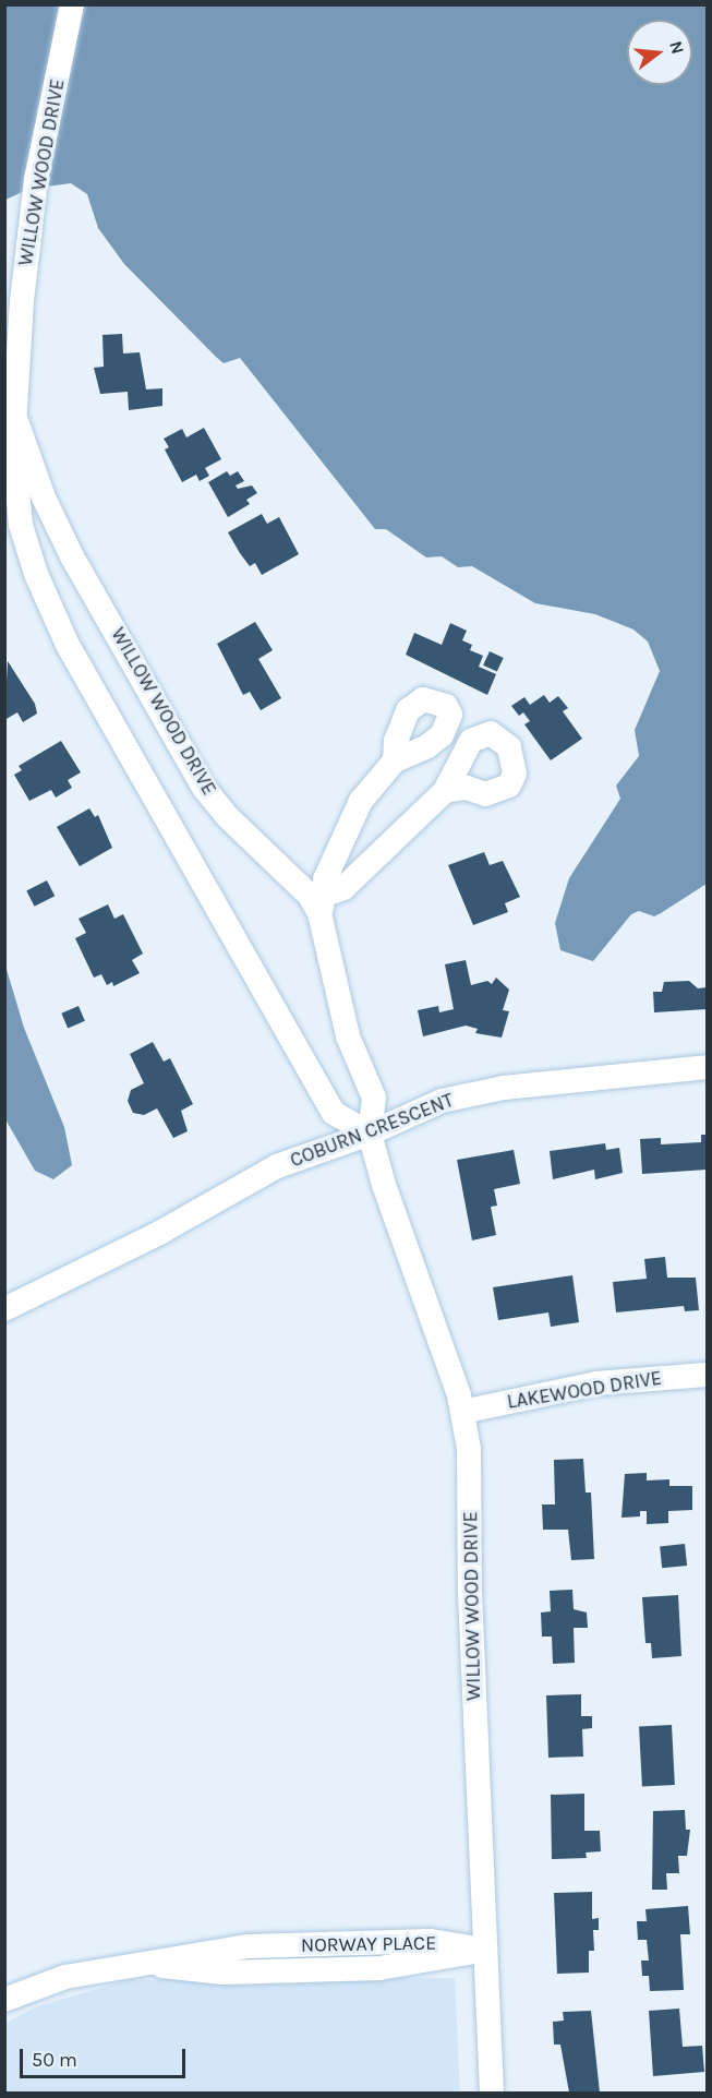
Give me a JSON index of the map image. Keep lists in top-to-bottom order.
{
  "streets": {
    "street": [
      "WILLOW WOOD DRIVE",
      "COBURN CRESCENT",
      "LAKEWOOD DRIVE",
      "NORWAY PLACE"
    ]
  },
  "crossings": [
    ["WILLOW WOOD DRIVE", "COBURN CRESCENT"],
    ["WILLOW WOOD DRIVE", "LAKEWOOD DRIVE"],
    ["WILLOW WOOD DRIVE", "NORWAY PLACE"]
  ],
  "scale_bar": "50 m",
  "north": "right"
}
